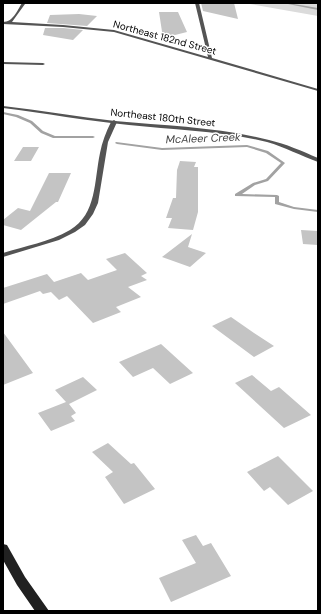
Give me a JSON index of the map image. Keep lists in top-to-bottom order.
{
  "streets": {
    "street": ["Northeast 182nd Street", "Northeast 180th Street"]
  },
  "water": ["McAleer Creek"]
}
